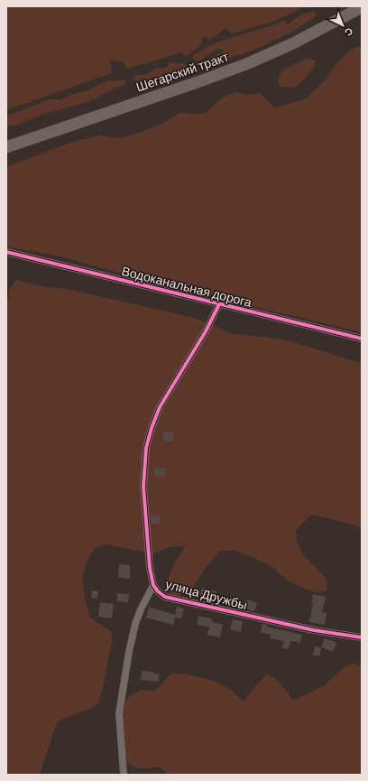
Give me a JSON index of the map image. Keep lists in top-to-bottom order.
{
  "streets": {
    "main road": ["Шегарский тракт"],
    "street": ["Водоканальная дорога", "улица Дружбы"]
  },
  "crossings": [
    ["Водоканальная дорога", "улица Дружбы"]
  ],
  "north": "bottom right"
}
